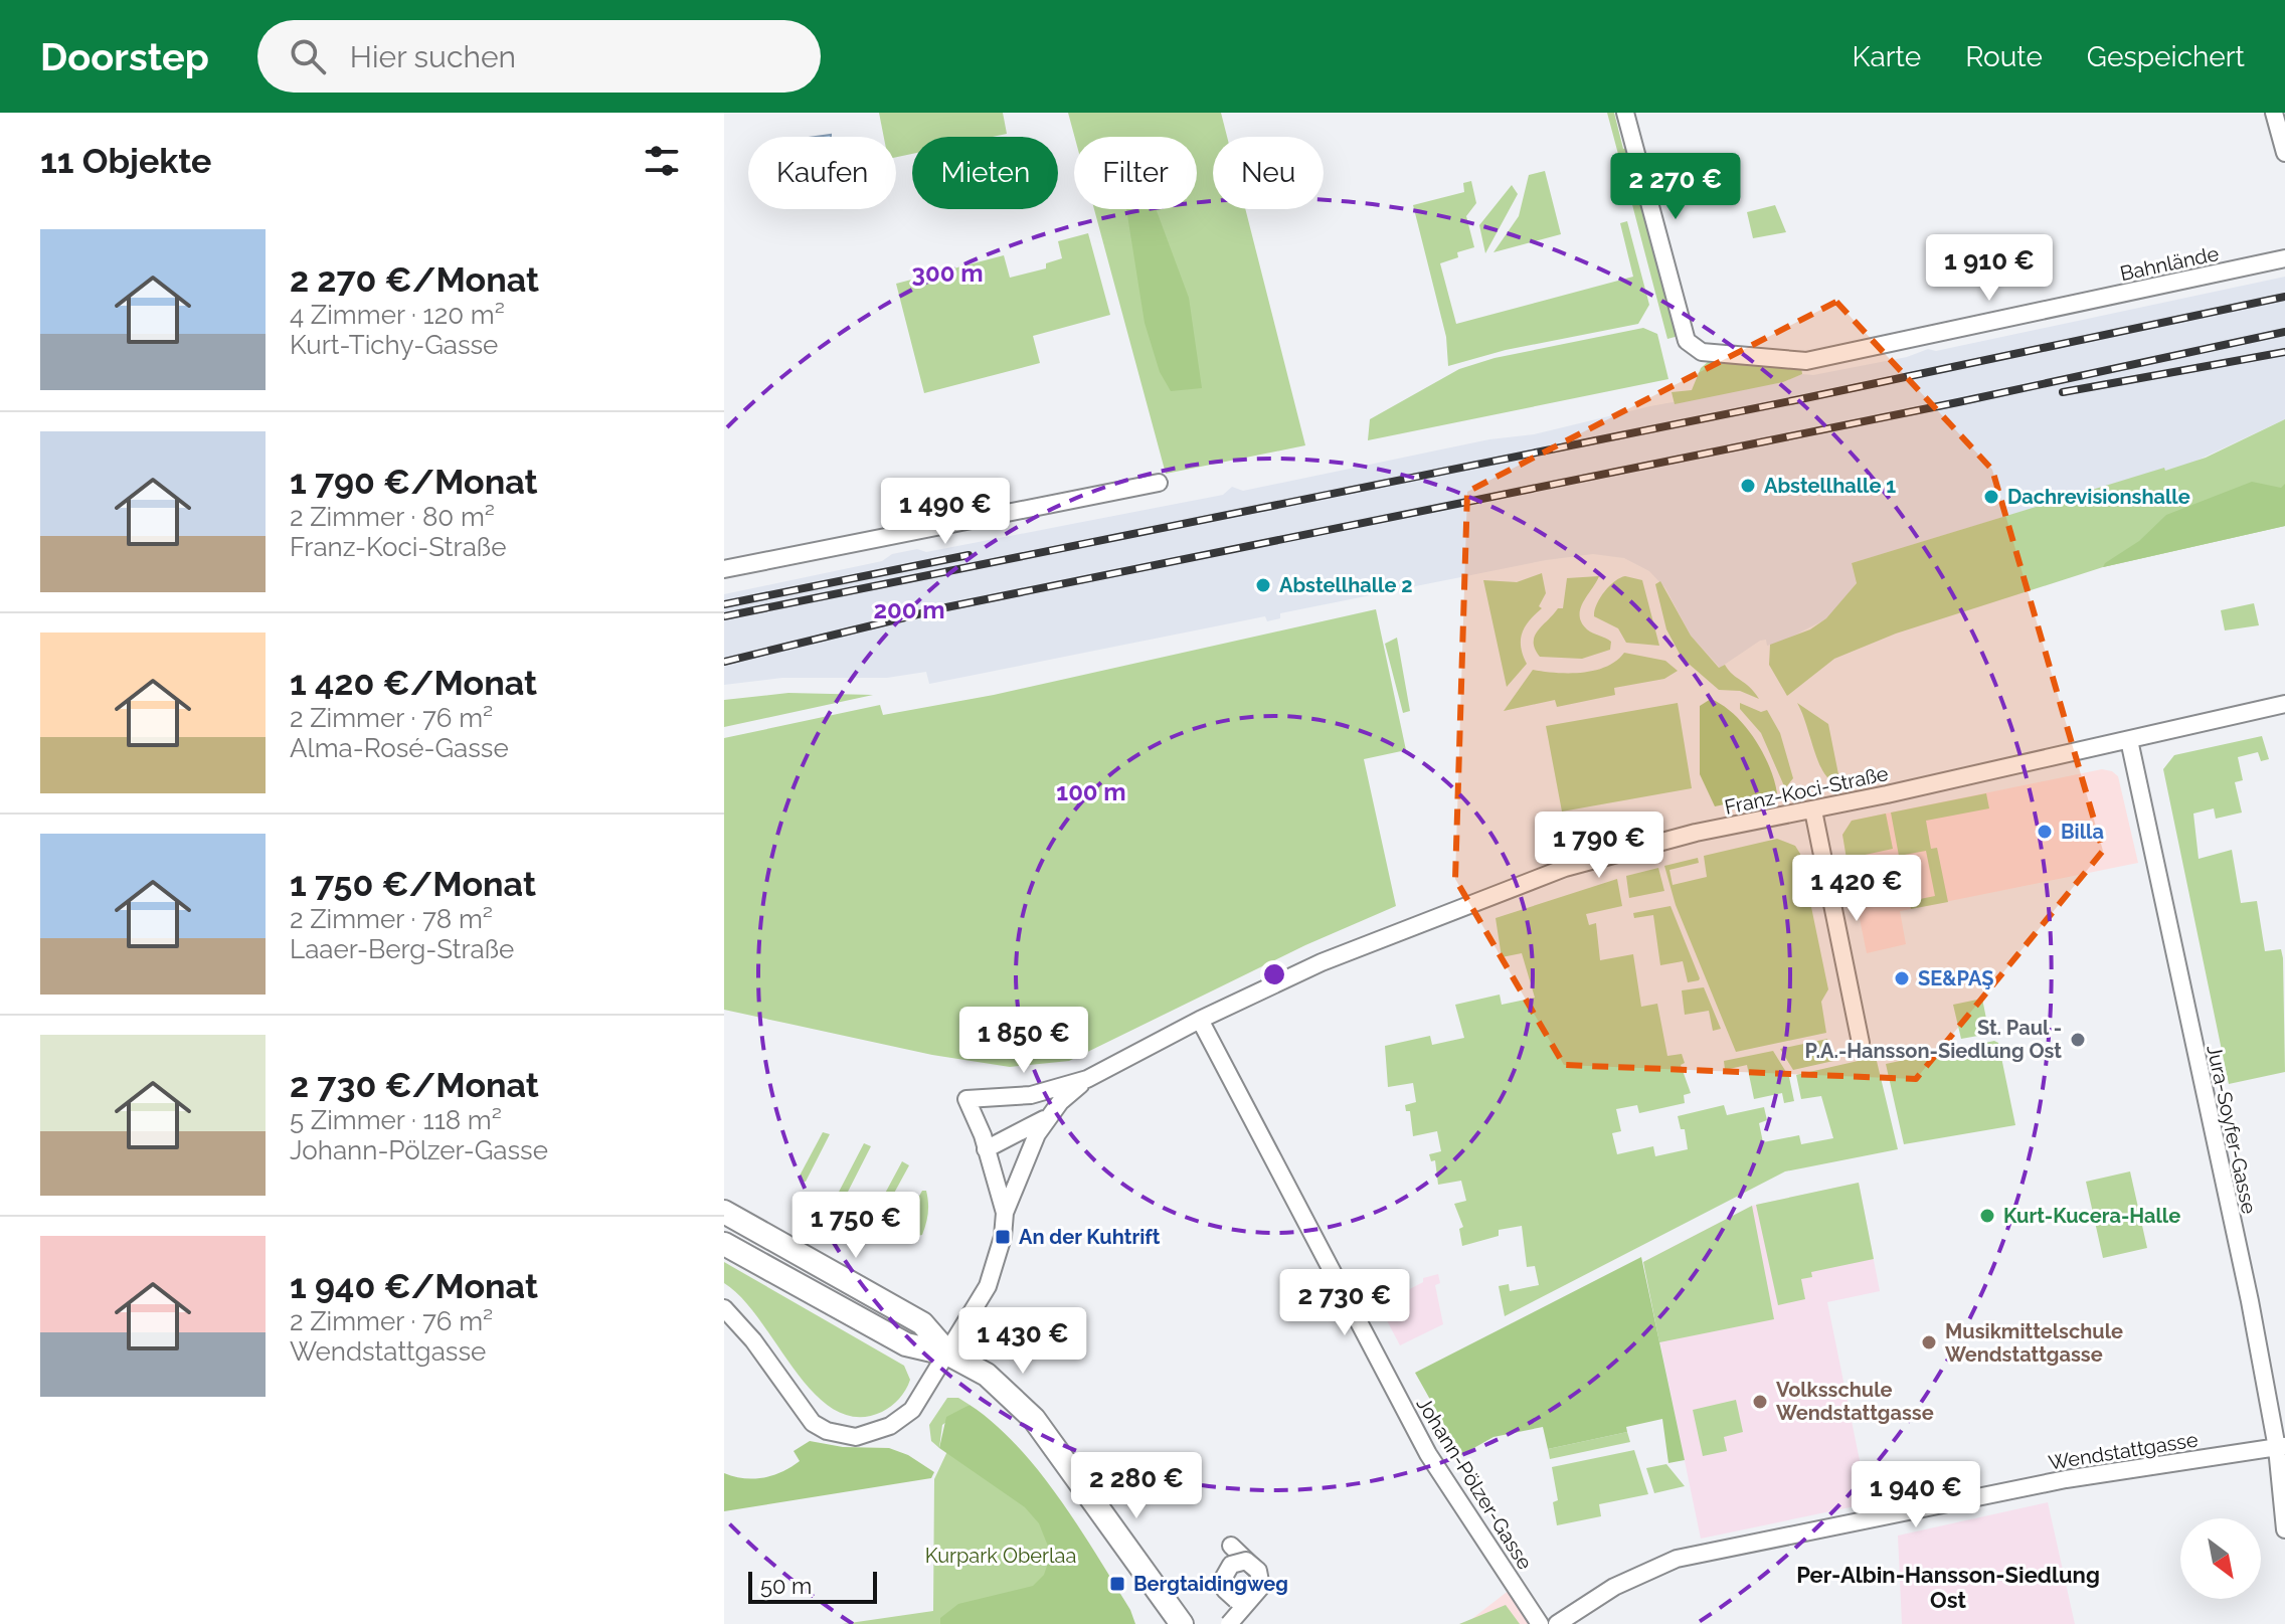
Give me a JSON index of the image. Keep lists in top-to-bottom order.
{
  "streets": {
    "street": [
      "Bahnlände",
      "Franz-Koci-Straße",
      "Jura-Soyfer-Gasse",
      "Wendstattgasse",
      "Johann-Pölzer-Gasse"
    ]
  },
  "crossings": [
    ["Franz-Koci-Straße", "Jura-Soyfer-Gasse"],
    ["Franz-Koci-Straße", "Johann-Pölzer-Gasse"],
    ["Jura-Soyfer-Gasse", "Wendstattgasse"]
  ],
  "districts": ["Per-Albin-Hansson-Siedlung Ost"],
  "parks": ["Kurpark Oberlaa"],
  "places": {
    "other": [
      "Abstellhalle 1",
      "Dachrevisionshalle",
      "Abstellhalle 2",
      "Billa",
      "SE&PAŞ",
      "St. Paul - P.A.-Hansson-Siedlung Ost",
      "Kurt-Kucera-Halle",
      "Musikmittelschule Wendstattgasse",
      "Volksschule Wendstattgasse"
    ],
    "transit": ["An der Kuhtrift", "Bergtaidingweg"]
  },
  "scale_bar": "50 m",
  "north": "bottom right",
  "page": {
    "header": "Doorstep",
    "search": "Hier suchen",
    "nav": ["Karte", "Route", "Gespeichert"],
    "heading": "11 Objekte",
    "chip": [
      "Kaufen",
      "Mieten",
      "Filter",
      "Neu"
    ],
    "price": [
      "2 270 €",
      "1 910 €",
      "1 490 €",
      "1 790 €",
      "1 420 €",
      "1 850 €",
      "1 750 €",
      "2 730 €",
      "1 430 €",
      "2 280 €",
      "1 940 €"
    ],
    "list": [
      {
        "name": "2 270 €/Monat",
        "note": "4 Zimmer · 120 m² · Kurt-Tichy-Gasse"
      },
      {
        "name": "1 790 €/Monat",
        "note": "2 Zimmer · 80 m² · Franz-Koci-Straße"
      },
      {
        "name": "1 420 €/Monat",
        "note": "2 Zimmer · 76 m² · Alma-Rosé-Gasse"
      },
      {
        "name": "1 750 €/Monat",
        "note": "2 Zimmer · 78 m² · Laaer-Berg-Straße"
      },
      {
        "name": "2 730 €/Monat",
        "note": "5 Zimmer · 118 m² · Johann-Pölzer-Gasse"
      },
      {
        "name": "1 940 €/Monat",
        "note": "2 Zimmer · 76 m² · Wendstattgasse"
      }
    ],
    "scale": "50 m"
  },
  "rings": ["300 m", "200 m", "100 m"]
}
